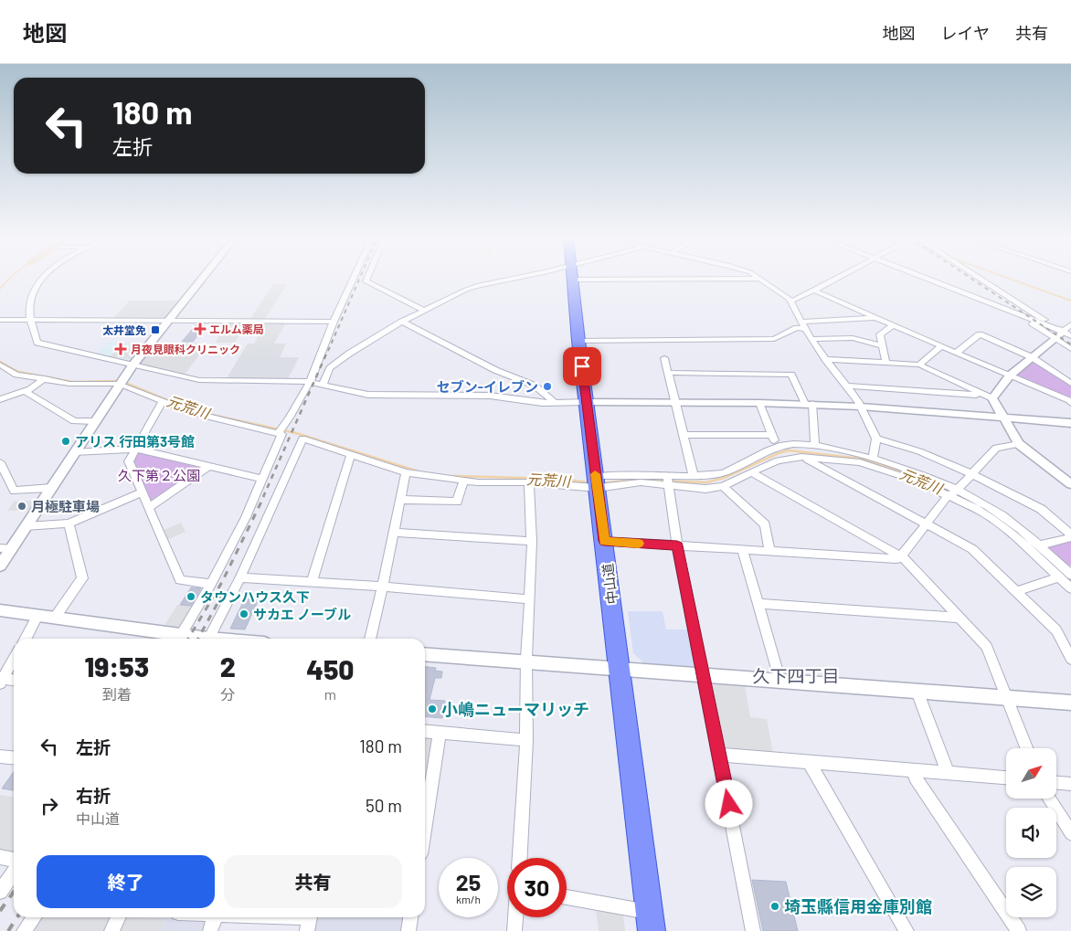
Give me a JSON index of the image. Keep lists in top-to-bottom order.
{
  "streets": {
    "highway": ["中山道"]
  },
  "districts": ["久下四丁目"],
  "water": ["元荒川"],
  "parks": ["久下第２公園"],
  "places": {
    "health": ["エルム薬局", "月夜見眼科クリニック"],
    "transit": ["太井堂免"],
    "other": [
      "セブン-イレブン",
      "アリス 行田第3号館",
      "月極駐車場",
      "タウンハウス久下",
      "サカエ ノーブル",
      "小嶋ニューマリッチ",
      "埼玉縣信用金庫別館"
    ]
  },
  "north": "top right",
  "page": {
    "header": "地図",
    "nav": ["地図", "レイヤ", "共有"],
    "turn": ["180 m", "左折"],
    "eta": [
      "19:53",
      "到着",
      "2",
      "分",
      "450",
      "m"
    ],
    "list": [
      {
        "name": "左折",
        "value": "180 m"
      },
      {
        "name": "右折",
        "note": "中山道",
        "value": "50 m"
      }
    ],
    "buttons": ["終了", "共有"],
    "speed": "25 km/h",
    "limit": "30"
  }
}
